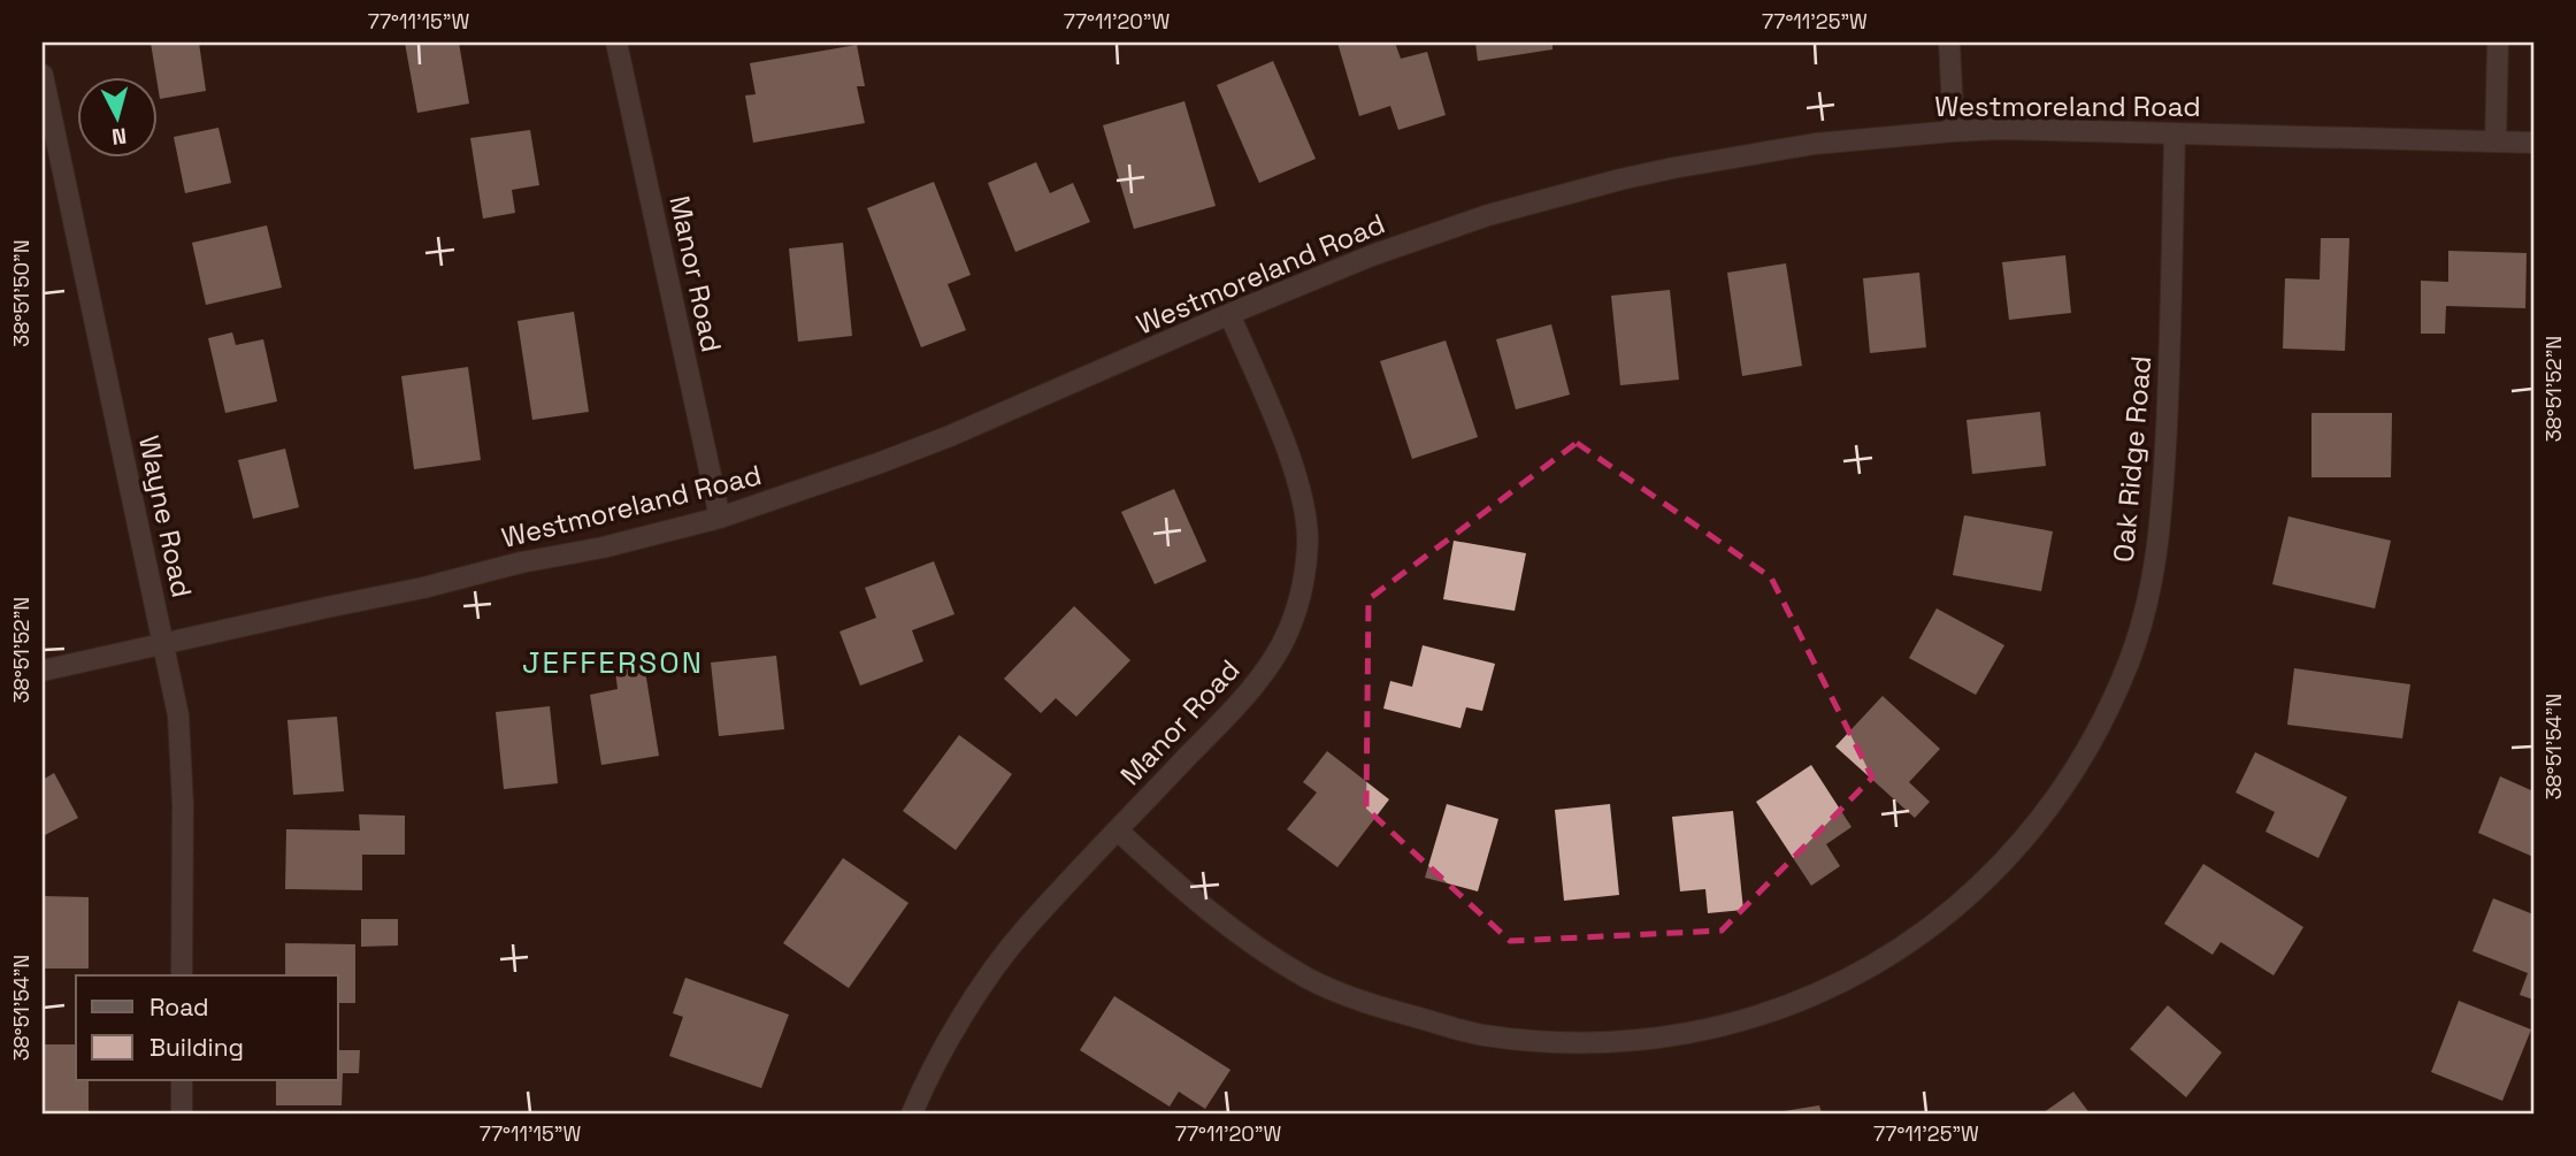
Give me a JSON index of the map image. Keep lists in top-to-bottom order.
{
  "streets": {
    "street": [
      "Westmoreland Road",
      "Manor Road",
      "Oak Ridge Road",
      "Wayne Road"
    ]
  },
  "crossings": [
    ["Westmoreland Road", "Manor Road"],
    ["Westmoreland Road", "Oak Ridge Road"],
    ["Westmoreland Road", "Wayne Road"],
    ["Manor Road", "Oak Ridge Road"]
  ],
  "districts": ["JEFFERSON"],
  "legend": ["Road", "Building"],
  "north": "bottom",
  "coordinates": [
    "77°11'15\"W",
    "77°11'20\"W",
    "77°11'25\"W",
    "38°51'50\"N",
    "38°51'52\"N",
    "38°51'54\"N"
  ]
}
